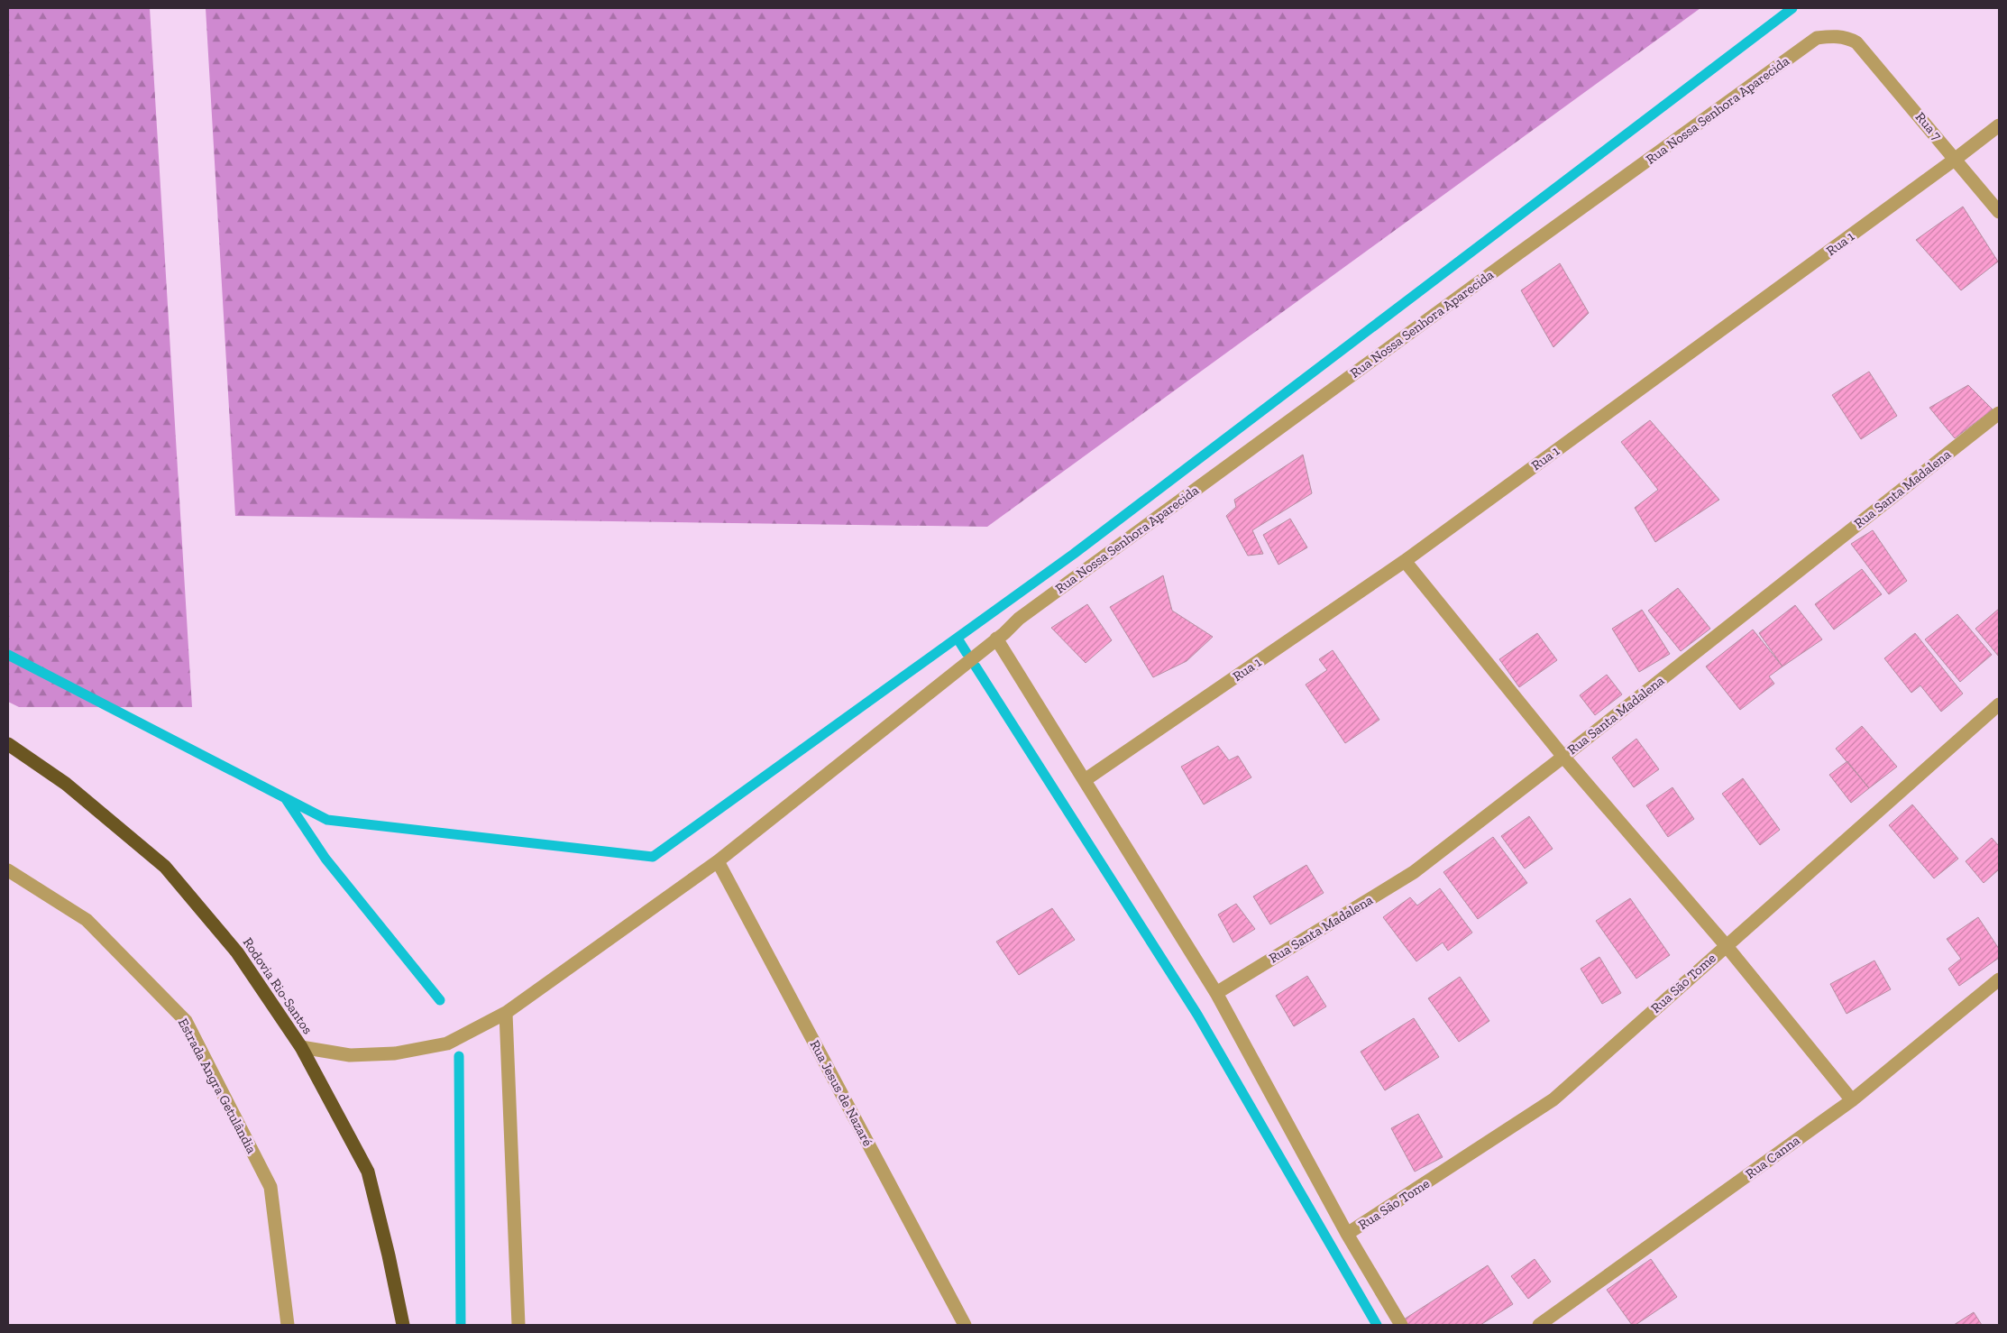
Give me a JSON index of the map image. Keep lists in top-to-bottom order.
{
  "streets": {
    "highway": ["Rodovia Rio-Santos"],
    "street": [
      "Rua Nossa Senhora Aparecida",
      "Rua 7",
      "Rua 1",
      "Rua Santa Madalena",
      "Rua São Tome",
      "Estrada Angra Getulândia",
      "Rua Jesus de Nazaré",
      "Rua Canna"
    ]
  },
  "crossings": [
    ["Rua Nossa Senhora Aparecida", "Rua 7"],
    ["Rua Nossa Senhora Aparecida", "Rodovia Rio-Santos"],
    ["Rua Nossa Senhora Aparecida", "Rua Jesus de Nazaré"],
    ["Rua 7", "Rua 1"]
  ]
}
